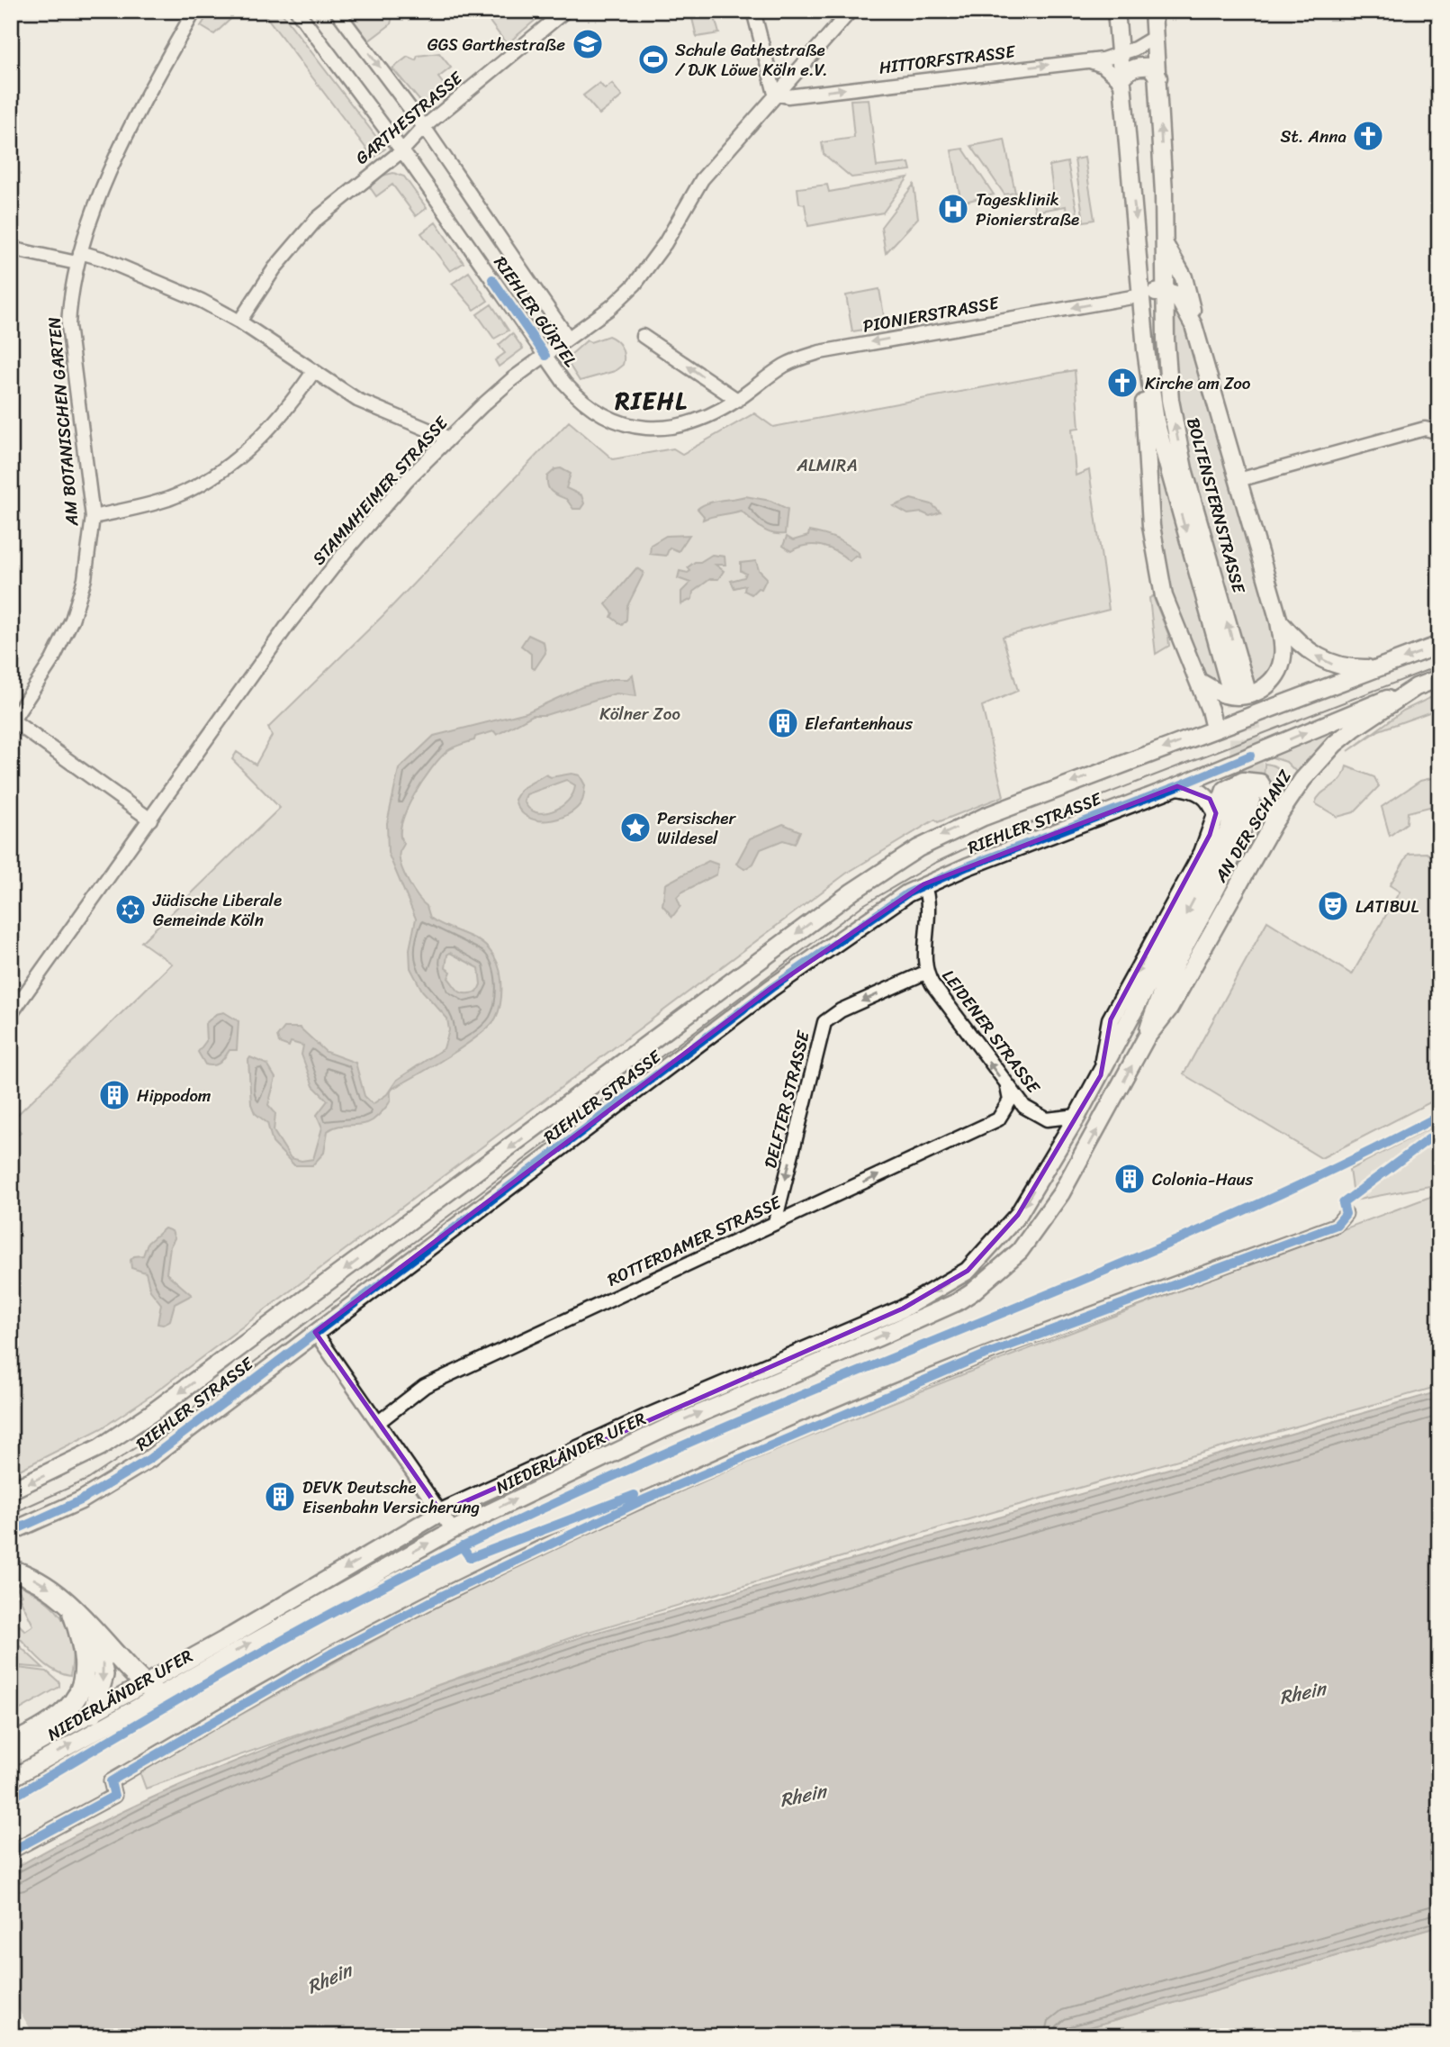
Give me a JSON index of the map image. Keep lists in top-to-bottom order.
{
  "streets": {
    "main road": [
      "BOLTENSTERNSTRASSE",
      "RIEHLER STRASSE",
      "AN DER SCHANZ",
      "NIEDERLÄNDER UFER"
    ],
    "street": [
      "HITTORFSTRASSE",
      "GARTHESTRASSE",
      "RIEHLER GÜRTEL",
      "PIONIERSTRASSE",
      "AM BOTANISCHEN GARTEN",
      "STAMMHEIMER STRASSE",
      "LEIDENER STRASSE",
      "DELFTER STRASSE",
      "ROTTERDAMER STRASSE"
    ]
  },
  "crossings": [
    ["HITTORFSTRASSE", "STAMMHEIMER STRASSE"],
    ["HITTORFSTRASSE", "BOLTENSTERNSTRASSE"],
    ["GARTHESTRASSE", "RIEHLER GÜRTEL"],
    ["RIEHLER GÜRTEL", "PIONIERSTRASSE"],
    ["RIEHLER GÜRTEL", "STAMMHEIMER STRASSE"],
    ["PIONIERSTRASSE", "BOLTENSTERNSTRASSE"],
    ["BOLTENSTERNSTRASSE", "RIEHLER STRASSE"],
    ["RIEHLER STRASSE", "AN DER SCHANZ"],
    ["RIEHLER STRASSE", "LEIDENER STRASSE"],
    ["AN DER SCHANZ", "LEIDENER STRASSE"],
    ["AN DER SCHANZ", "NIEDERLÄNDER UFER"],
    ["LEIDENER STRASSE", "DELFTER STRASSE"],
    ["LEIDENER STRASSE", "ROTTERDAMER STRASSE"],
    ["DELFTER STRASSE", "ROTTERDAMER STRASSE"]
  ],
  "one_way": [
    "HITTORFSTRASSE",
    "PIONIERSTRASSE",
    "LEIDENER STRASSE",
    "DELFTER STRASSE",
    "ROTTERDAMER STRASSE"
  ],
  "districts": ["RIEHL"],
  "water": ["Rhein"],
  "parks": ["ALMIRA", "Kölner Zoo"],
  "places": {
    "school or university": ["GGS Garthestraße"],
    "sports": ["Schule Gathestraße / DJK Löwe Köln e.V."],
    "church": ["St. Anna", "Kirche am Zoo"],
    "hospital": ["Tagesklinik Pionierstraße"],
    "building": [
      "Elefantenhaus",
      "Hippodom",
      "Colonia-Haus",
      "DEVK Deutsche Eisenbahn Versicherung"
    ],
    "place": ["Persischer Wildesel"],
    "theatre": ["LATIBUL"],
    "synagogue": ["Jüdische Liberale Gemeinde Köln"]
  }
}
